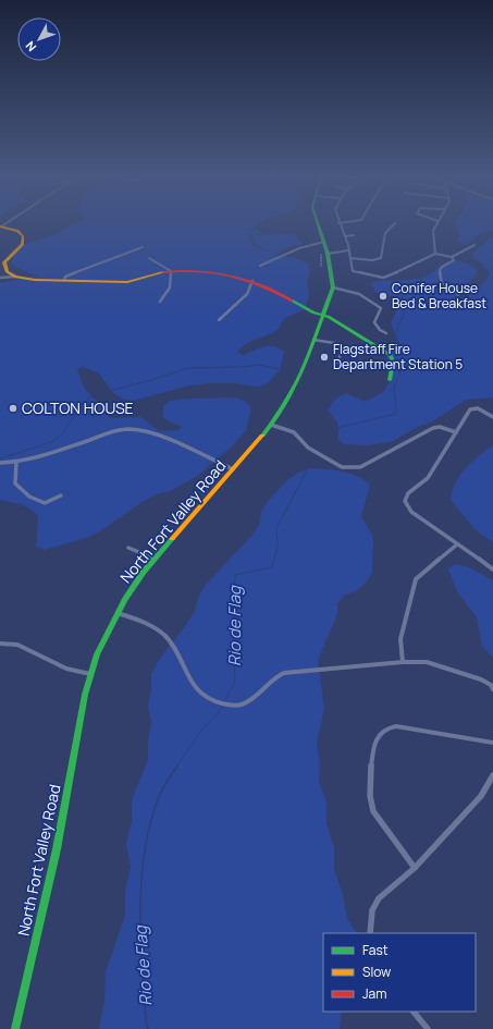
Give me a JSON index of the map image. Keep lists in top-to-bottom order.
{
  "streets": {
    "main road": ["North Fort Valley Road"]
  },
  "water": ["Rio de Flag"],
  "places": ["Conifer House Bed & Breakfast", "Flagstaff Fire Department Station 5", "COLTON HOUSE"],
  "legend": ["Fast", "Slow", "Jam"],
  "north": "bottom left"
}
